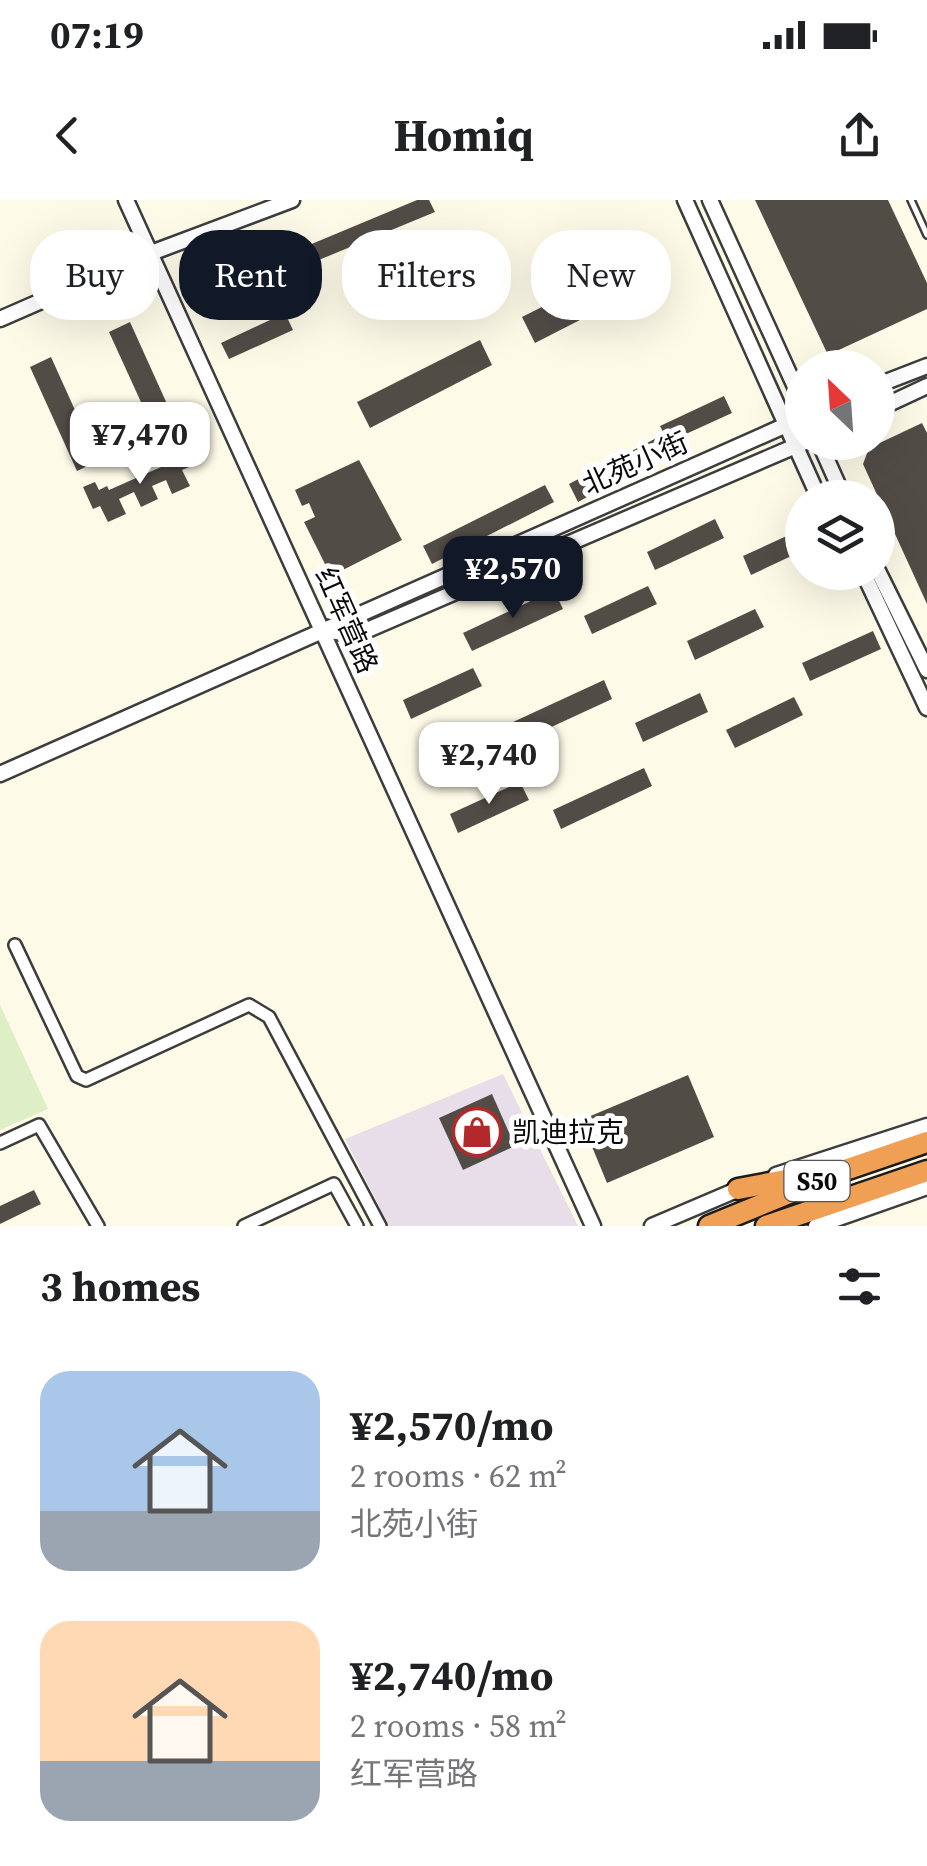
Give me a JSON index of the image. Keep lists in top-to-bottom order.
{
  "streets": {
    "highway": ["S50"],
    "street": ["北苑小街", "红军营路"]
  },
  "crossings": [
    ["北苑小街", "红军营路"]
  ],
  "places": {
    "shop": ["凯迪拉克"]
  },
  "north": "top left",
  "page": {
    "status": "07:19",
    "header": "Homiq",
    "chip": [
      "Buy",
      "Rent",
      "Filters",
      "New"
    ],
    "price": ["¥7,470", "¥2,570", "¥2,740"],
    "heading": "3 homes",
    "list": [
      {
        "name": "¥2,570/mo",
        "note": "2 rooms · 62 m² · 北苑小街"
      },
      {
        "name": "¥2,740/mo",
        "note": "2 rooms · 58 m² · 红军营路"
      }
    ]
  }
}
